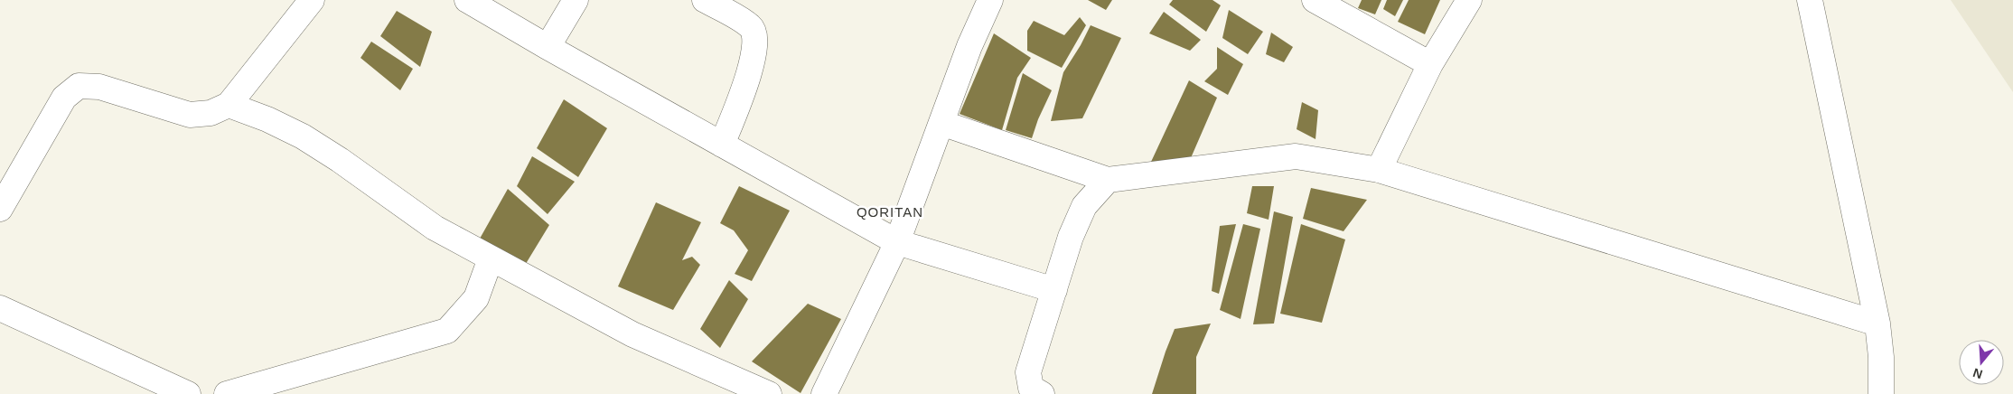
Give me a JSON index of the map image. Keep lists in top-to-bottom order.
{
  "districts": ["QORITAN"],
  "north": "bottom"
}
